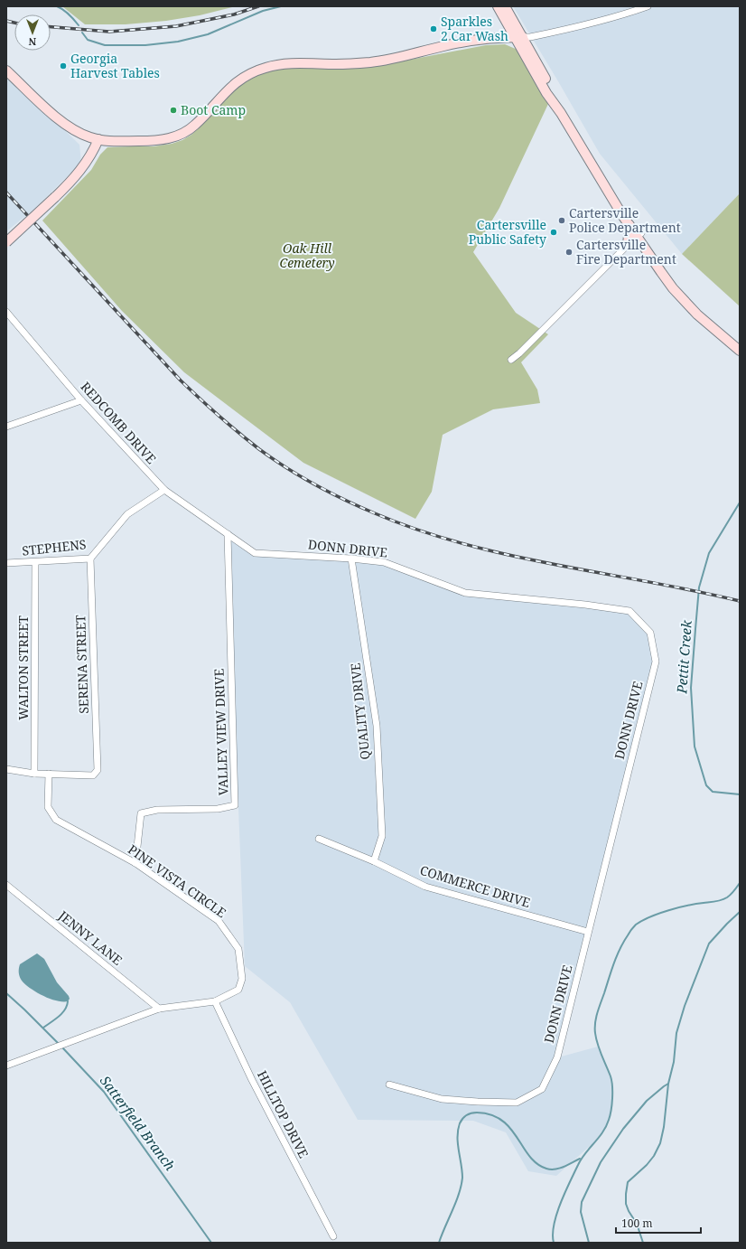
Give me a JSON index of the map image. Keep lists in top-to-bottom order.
{
  "streets": {
    "street": [
      "REDCOMB DRIVE",
      "STEPHENS",
      "DONN DRIVE",
      "SERENA STREET",
      "WALTON STREET",
      "QUALITY DRIVE",
      "VALLEY VIEW DRIVE",
      "PINE VISTA CIRCLE",
      "COMMERCE DRIVE",
      "JENNY LANE",
      "HILLTOP DRIVE"
    ]
  },
  "crossings": [
    ["REDCOMB DRIVE", "STEPHENS"],
    ["REDCOMB DRIVE", "DONN DRIVE"],
    ["REDCOMB DRIVE", "VALLEY VIEW DRIVE"],
    ["STEPHENS", "SERENA STREET"],
    ["STEPHENS", "WALTON STREET"],
    ["DONN DRIVE", "QUALITY DRIVE"],
    ["DONN DRIVE", "VALLEY VIEW DRIVE"],
    ["DONN DRIVE", "COMMERCE DRIVE"],
    ["SERENA STREET", "PINE VISTA CIRCLE"],
    ["QUALITY DRIVE", "COMMERCE DRIVE"],
    ["VALLEY VIEW DRIVE", "PINE VISTA CIRCLE"],
    ["PINE VISTA CIRCLE", "JENNY LANE"],
    ["PINE VISTA CIRCLE", "HILLTOP DRIVE"]
  ],
  "water": ["Pettit Creek", "Satterfield Branch"],
  "parks": ["Oak Hill Cemetery"],
  "places": [
    "Sparkles 2 Car Wash",
    "Georgia Harvest Tables",
    "Boot Camp",
    "Cartersville Police Department",
    "Cartersville Public Safety",
    "Cartersville Fire Department"
  ],
  "scale_bar": "100 m",
  "north": "bottom"
}
